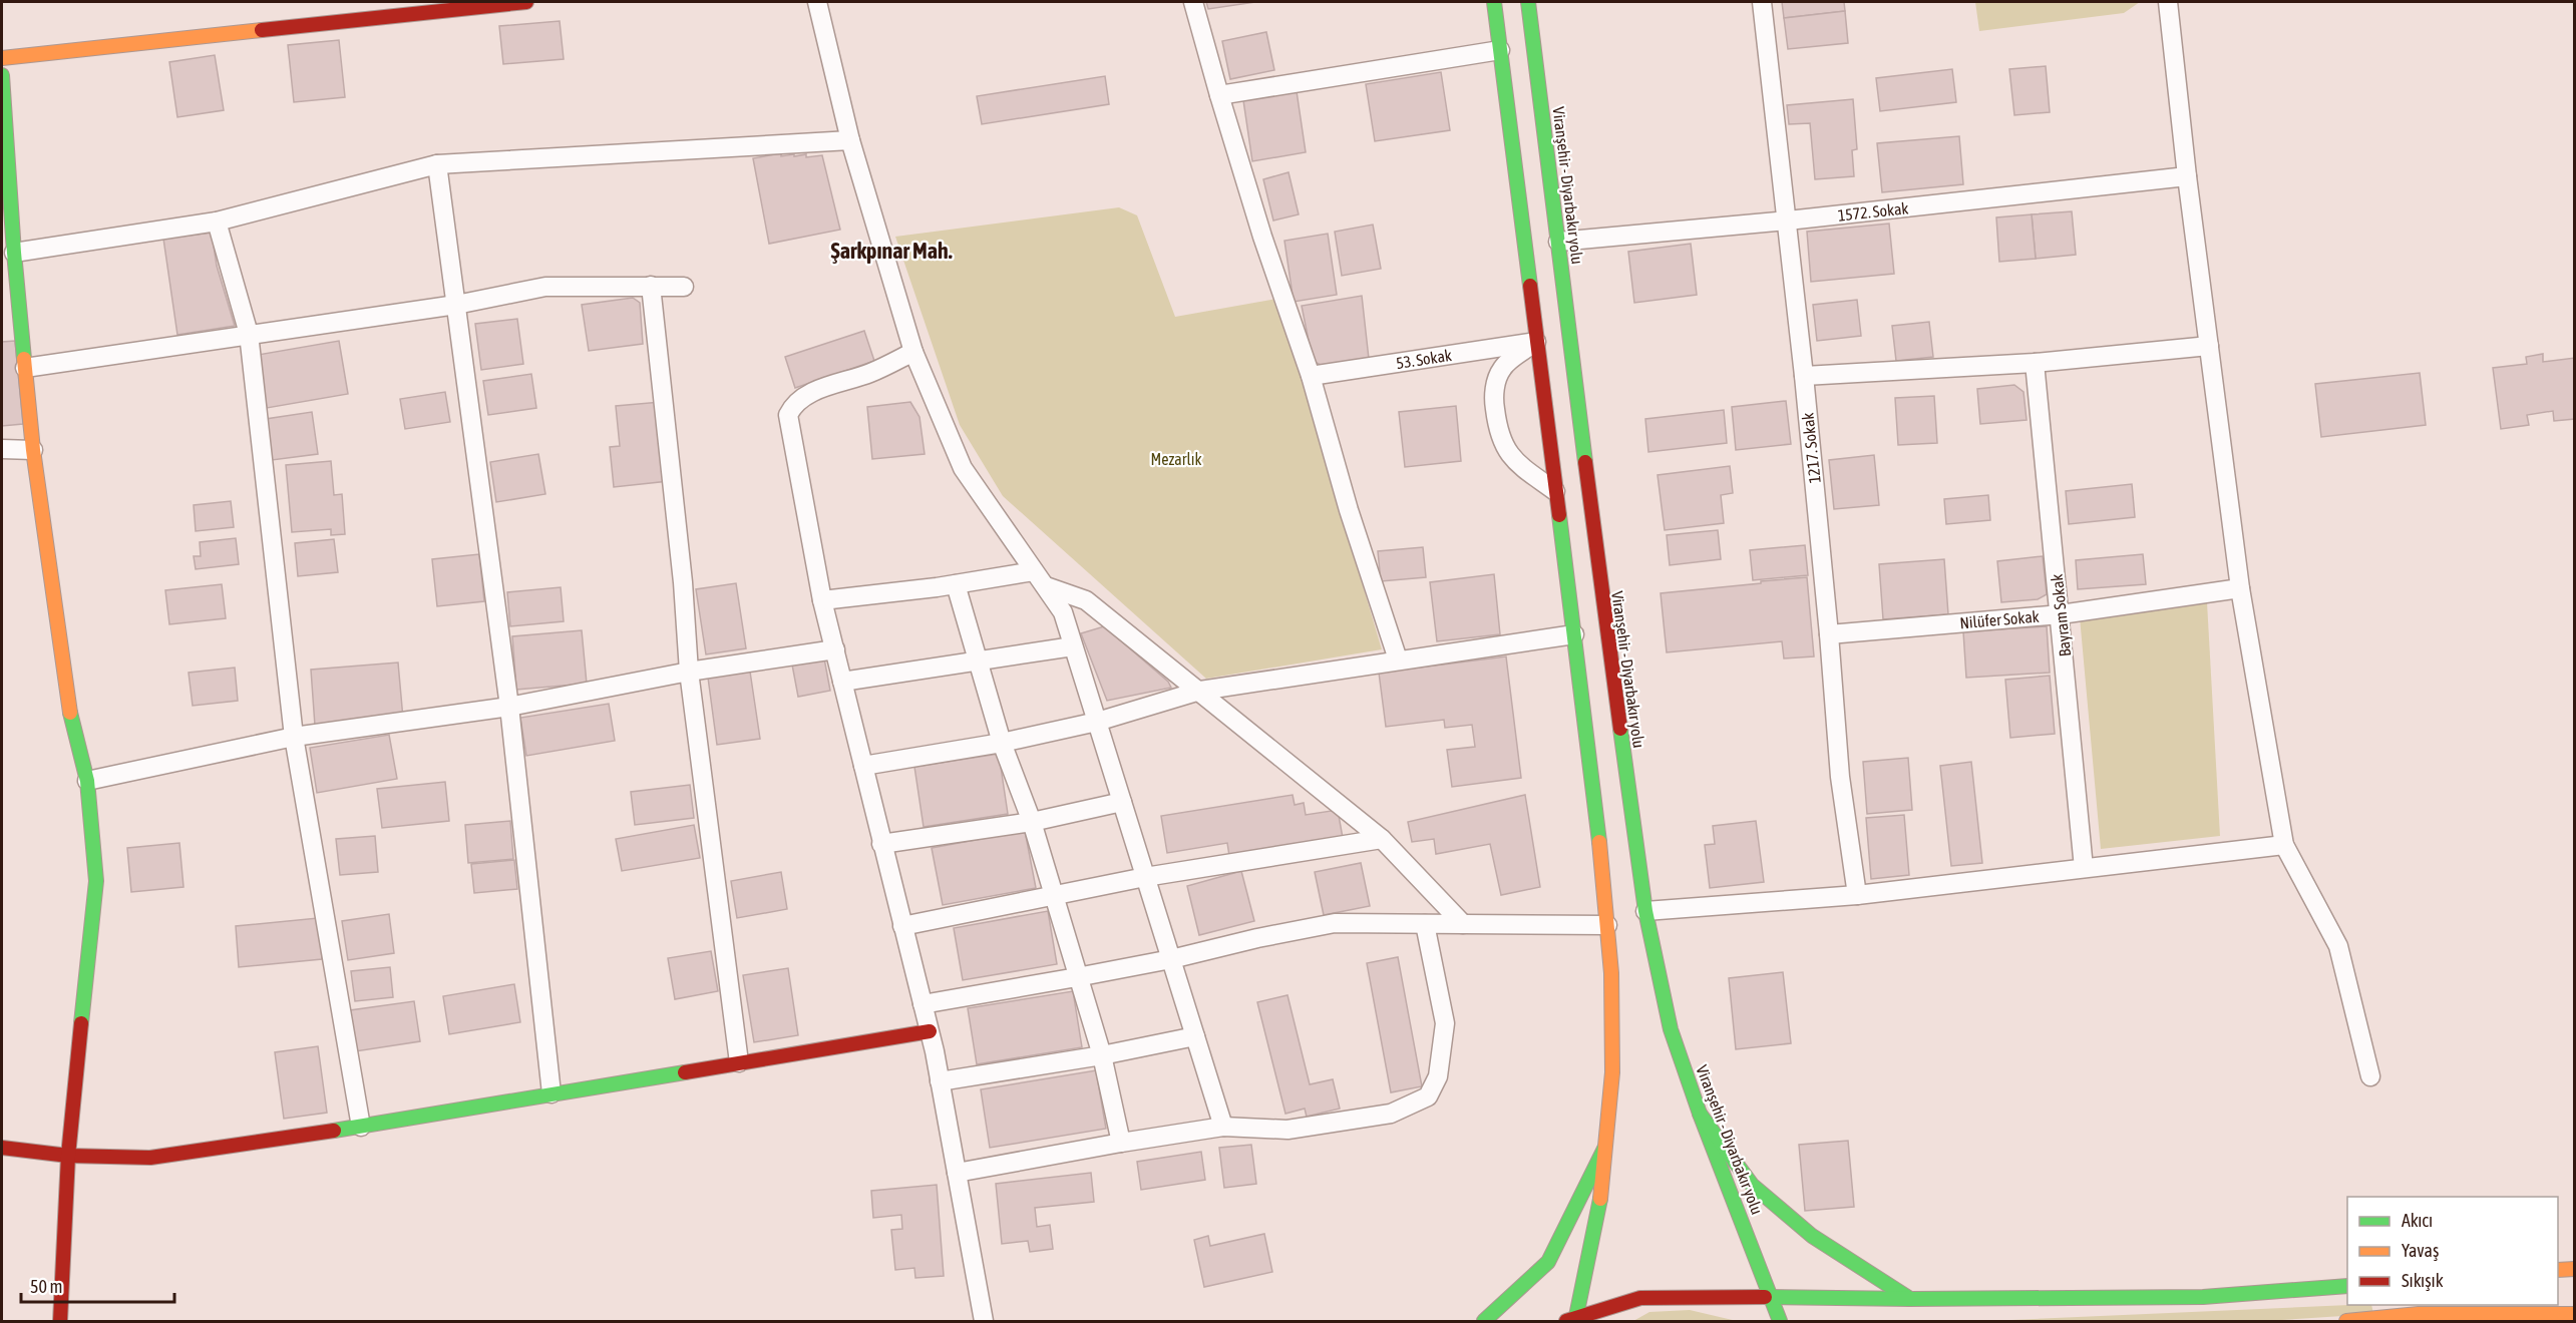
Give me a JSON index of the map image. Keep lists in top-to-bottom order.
{
  "streets": {
    "main road": ["Viranşehir - Diyarbakır yolu"],
    "street": [
      "1572. Sokak",
      "53. Sokak",
      "1217. Sokak",
      "Bayram Sokak",
      "Nilüfer Sokak"
    ]
  },
  "crossings": [
    ["Viranşehir - Diyarbakır yolu", "1572. Sokak"],
    ["1572. Sokak", "1217. Sokak"],
    ["1217. Sokak", "Nilüfer Sokak"],
    ["Bayram Sokak", "Nilüfer Sokak"]
  ],
  "districts": ["Şarkpınar Mah."],
  "parks": ["Mezarlık"],
  "legend": ["Akıcı", "Yavaş", "Sıkışık"],
  "scale_bar": "50 m"
}
